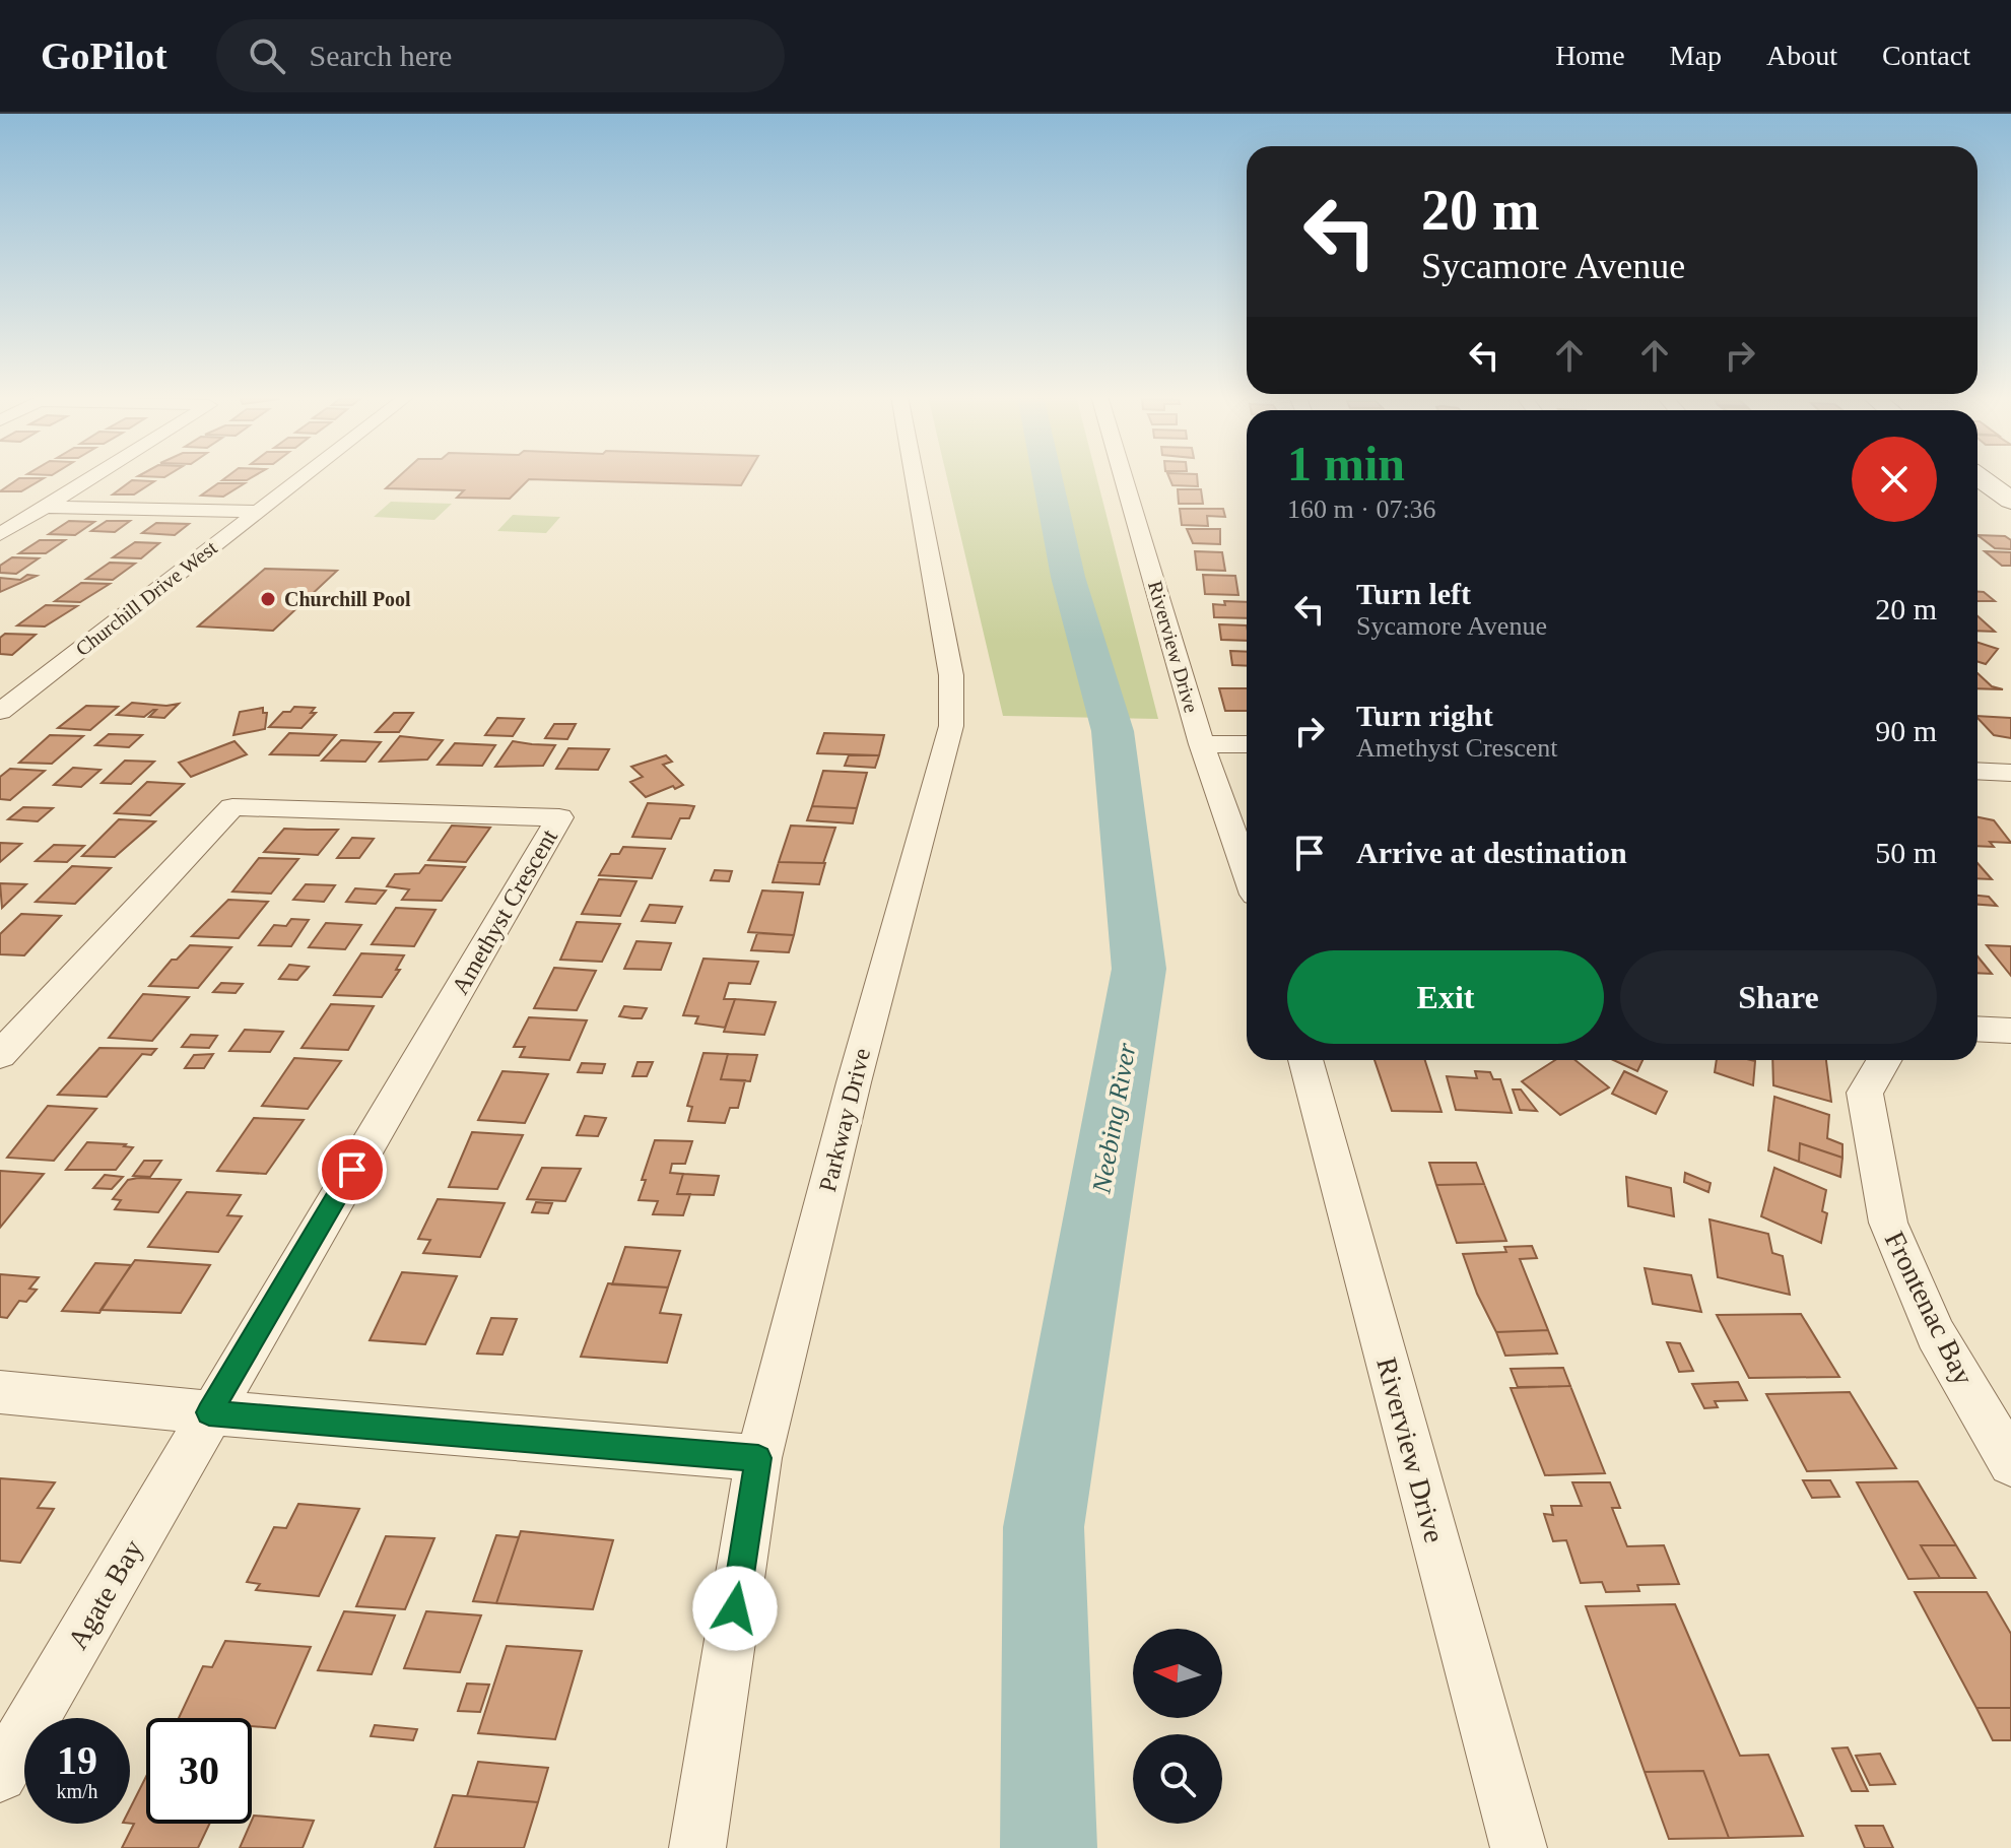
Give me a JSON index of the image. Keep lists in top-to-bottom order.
{
  "streets": {
    "street": [
      "Churchill Drive West",
      "Riverview Drive",
      "Amethyst Crescent",
      "Parkway Drive",
      "Frontenac Bay",
      "Agate Bay"
    ]
  },
  "crossings": [
    ["Amethyst Crescent", "Agate Bay"]
  ],
  "water": ["Neebing River"],
  "places": ["Churchill Pool"],
  "north": "left",
  "page": {
    "header": "GoPilot",
    "search": "Search here",
    "nav": [
      "Home",
      "Map",
      "About",
      "Contact"
    ],
    "turn": ["20 m", "Sycamore Avenue"],
    "heading": ["1 min", "160 m · 07:36"],
    "list": [
      {
        "name": "Turn left",
        "note": "Sycamore Avenue",
        "value": "20 m"
      },
      {
        "name": "Turn right",
        "note": "Amethyst Crescent",
        "value": "90 m"
      },
      {
        "name": "Arrive at destination",
        "value": "50 m"
      }
    ],
    "buttons": ["Exit", "Share"],
    "speed": "19 km/h",
    "limit": "30"
  }
}
